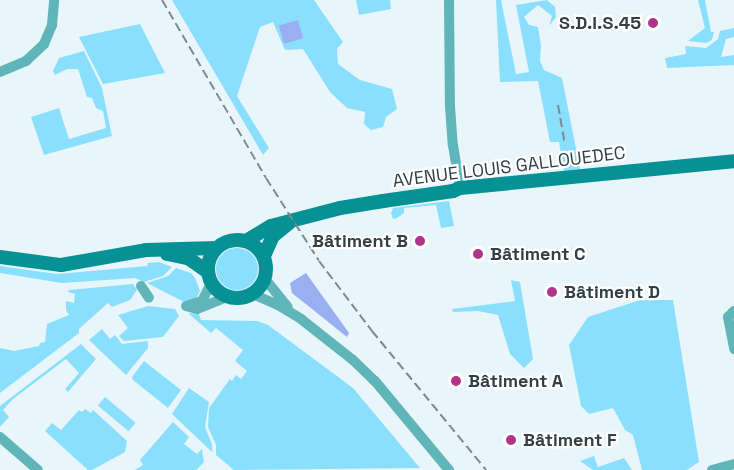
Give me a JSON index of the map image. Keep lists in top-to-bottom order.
{
  "streets": {
    "main road": ["AVENUE LOUIS GALLOUEDEC"]
  },
  "places": [
    "S.D.I.S.45",
    "Bâtiment B",
    "Bâtiment C",
    "Bâtiment D",
    "Bâtiment A",
    "Bâtiment F"
  ]
}
